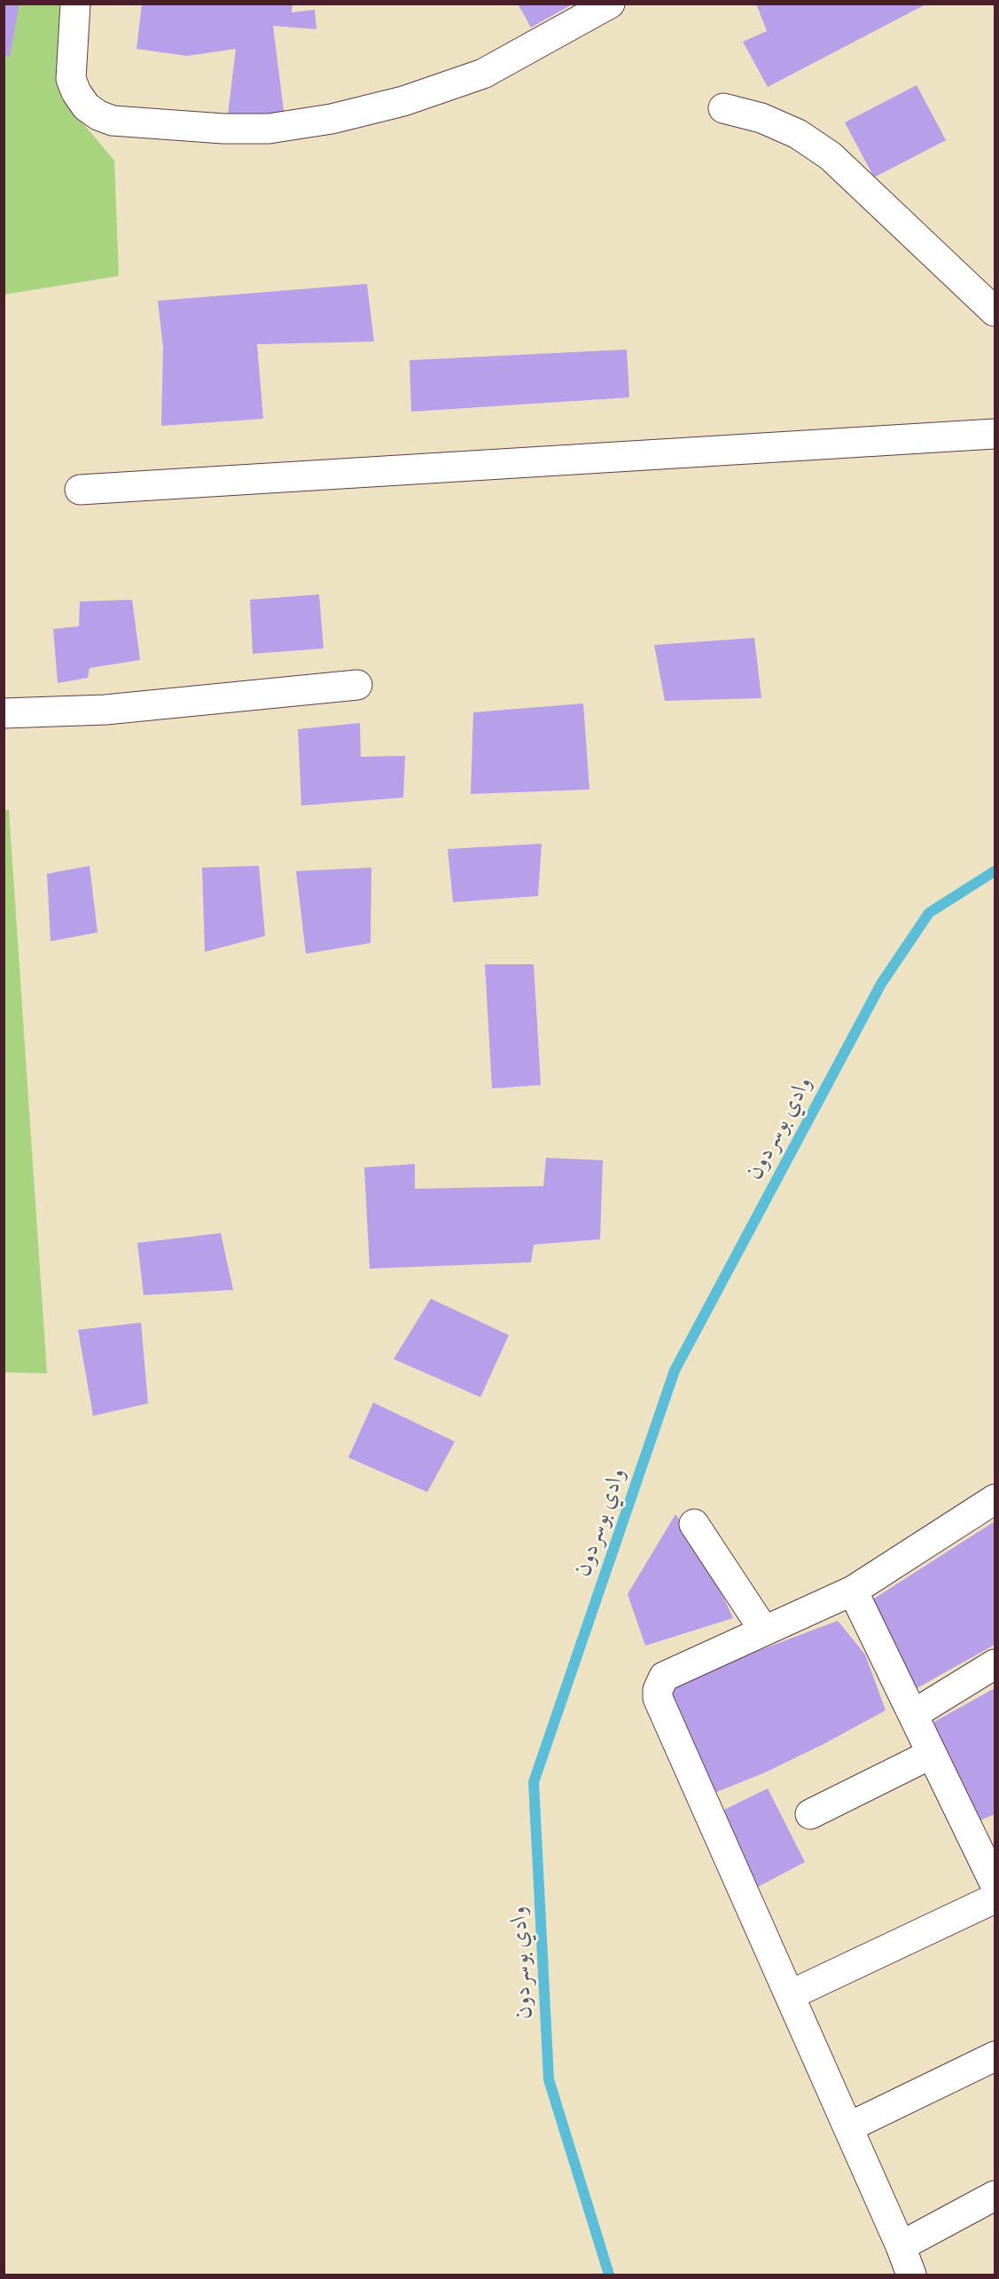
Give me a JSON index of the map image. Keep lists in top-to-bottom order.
{
  "water": ["وادي بوسردون"]
}
